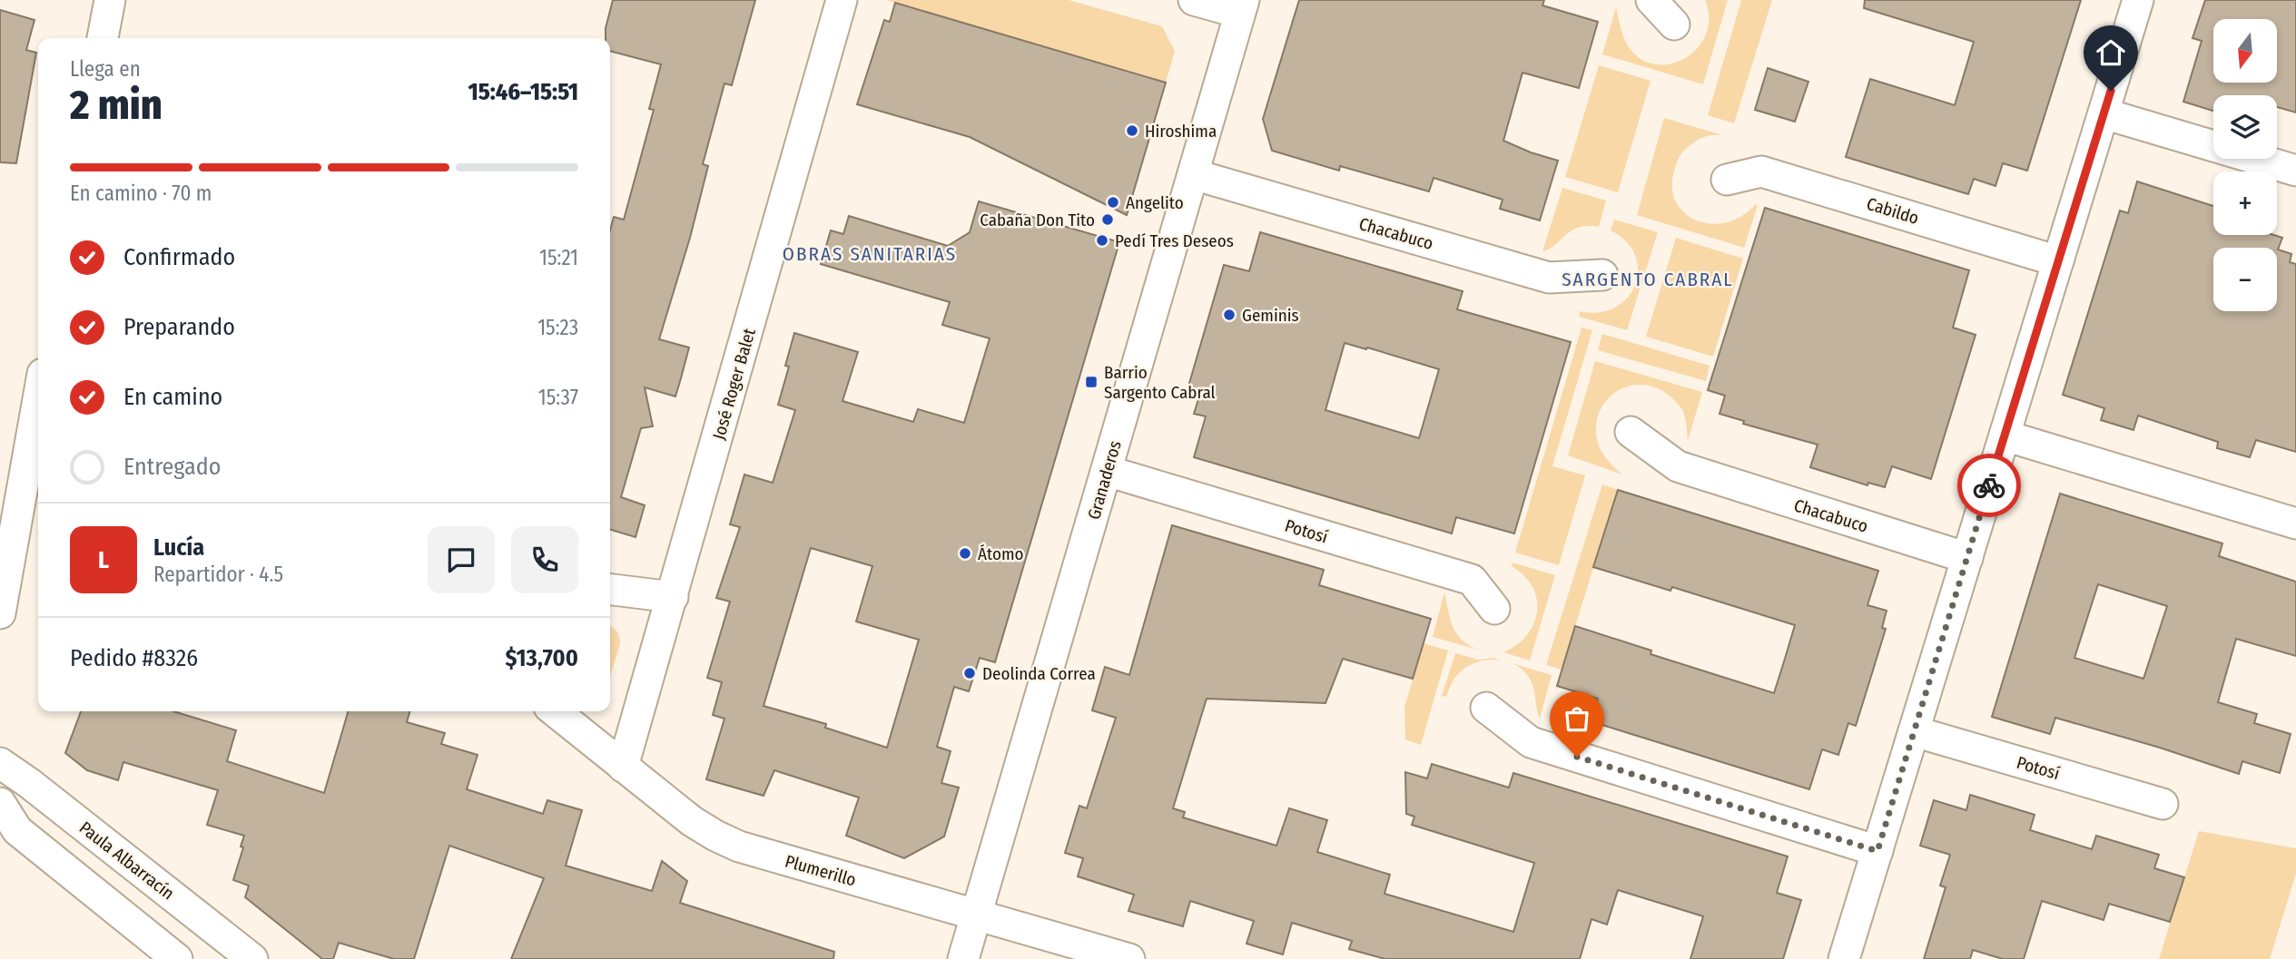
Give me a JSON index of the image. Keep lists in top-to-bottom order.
{
  "streets": {
    "street": [
      "Cabildo",
      "Chacabuco",
      "José Roger Balet",
      "Granaderos",
      "Potosí",
      "Paula Albarracín",
      "Plumerillo"
    ]
  },
  "crossings": [
    ["Chacabuco", "Granaderos"],
    ["José Roger Balet", "Plumerillo"],
    ["Granaderos", "Potosí"],
    ["Granaderos", "Plumerillo"]
  ],
  "districts": ["OBRAS SANITARIAS", "SARGENTO CABRAL"],
  "places": {
    "other": [
      "Hiroshima",
      "Angelito",
      "Cabaña Don Tito",
      "Pedí Tres Deseos",
      "Geminis",
      "Átomo",
      "Deolinda Correa"
    ],
    "transit": ["Barrio Sargento Cabral"]
  },
  "north": "bottom",
  "page": {
    "map_buttons": ["+", "−"],
    "heading": ["2 min", "Llega en", "15:46–15:51"],
    "panel": [
      "Lucía",
      "Repartidor · 4.5",
      "Pedido #8326",
      "$13,700"
    ],
    "bar": "En camino · 70 m",
    "list": [
      ["Confirmado", "15:21"],
      ["Preparando", "15:23"],
      ["En camino", "15:37"],
      "Entregado"
    ],
    "round": "L"
  }
}
